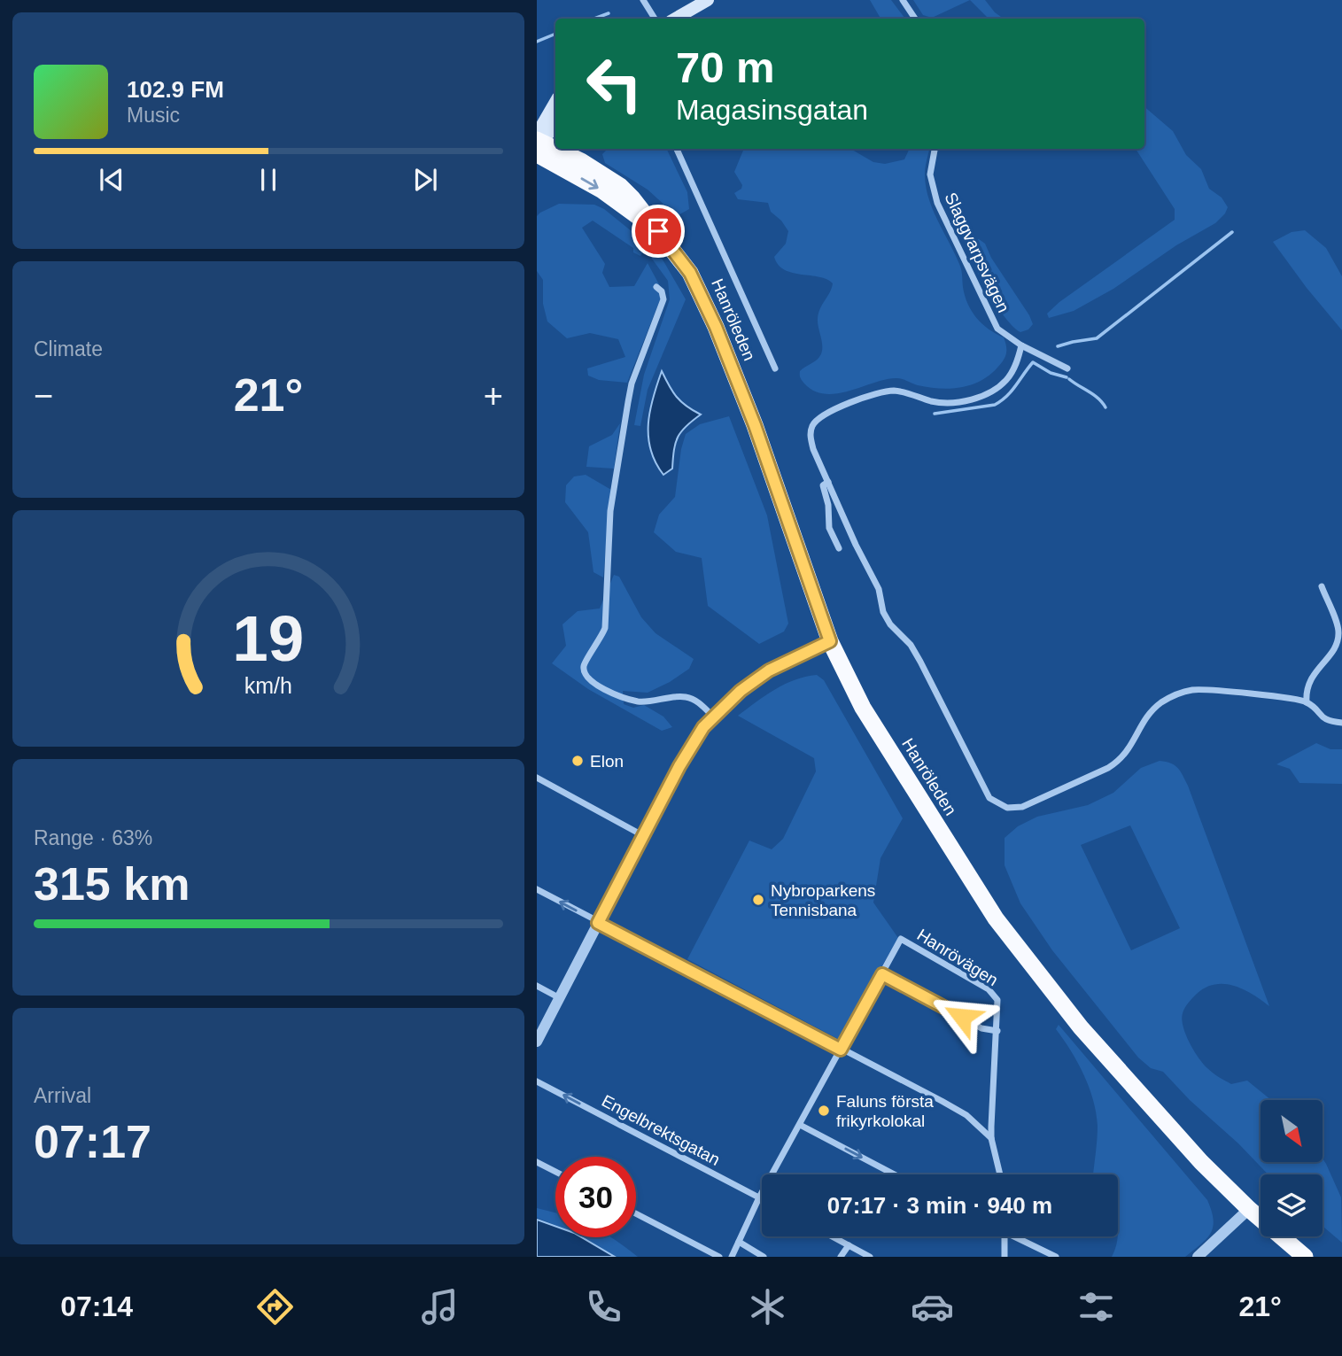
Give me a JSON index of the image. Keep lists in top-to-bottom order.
{
  "streets": {
    "highway": ["Hanröleden"],
    "street": ["Slaggvarpsvägen", "Hanrövägen", "Engelbrektsgatan"]
  },
  "one_way": ["Engelbrektsgatan"],
  "places": ["Elon", "Nybroparkens Tennisbana", "Faluns första frikyrkolokal"],
  "north": "bottom right",
  "page": {
    "turn": ["70 m", "Magasinsgatan"],
    "song": ["102.9 FM", "Music"],
    "tile": [
      "Climate",
      ["Range · 63%", "315 km"],
      ["Arrival", "07:17"]
    ],
    "heat": ["−", "21°", "+"],
    "limit": "30",
    "trip": "07:17 · 3 min · 940 m",
    "tabs": ["07:14", "21°"],
    "gauge": ["19", "km/h"]
  }
}
